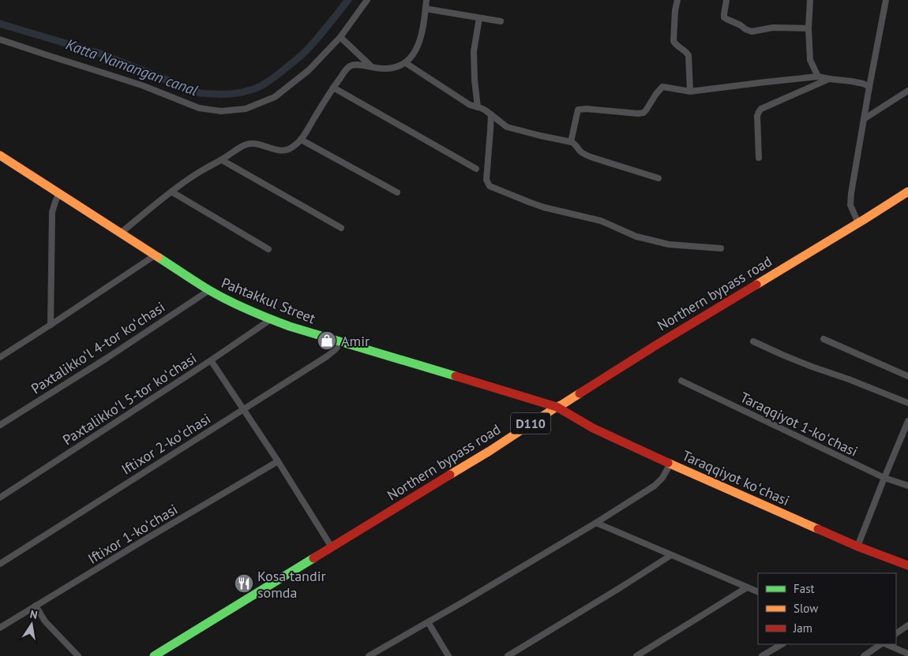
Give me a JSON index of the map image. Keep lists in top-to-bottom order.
{
  "streets": {
    "street": [
      "Northern bypass road",
      "Pahtakkul Street",
      "Paxtalikkoʻl 4-tor koʻchasi",
      "Paxtalikkoʻl 5-tor koʻchasi",
      "D110",
      "Taraqqiyot 1-koʻchasi",
      "Iftixor 2-koʻchasi",
      "Taraqqiyot koʻchasi",
      "Iftixor 1-koʻchasi"
    ]
  },
  "crossings": [
    ["Northern bypass road", "Pahtakkul Street"],
    ["Northern bypass road", "Taraqqiyot koʻchasi"],
    ["Pahtakkul Street", "Paxtalikkoʻl 4-tor koʻchasi"],
    ["Pahtakkul Street", "Paxtalikkoʻl 5-tor koʻchasi"],
    ["Pahtakkul Street", "Iftixor 2-koʻchasi"],
    ["Pahtakkul Street", "Taraqqiyot koʻchasi"]
  ],
  "water": ["Katta Namangan canal"],
  "places": {
    "shop": ["Amir"],
    "restaurant": ["Kosa tandir somda"]
  },
  "legend": ["Fast", "Slow", "Jam"],
  "north": "top"
}
